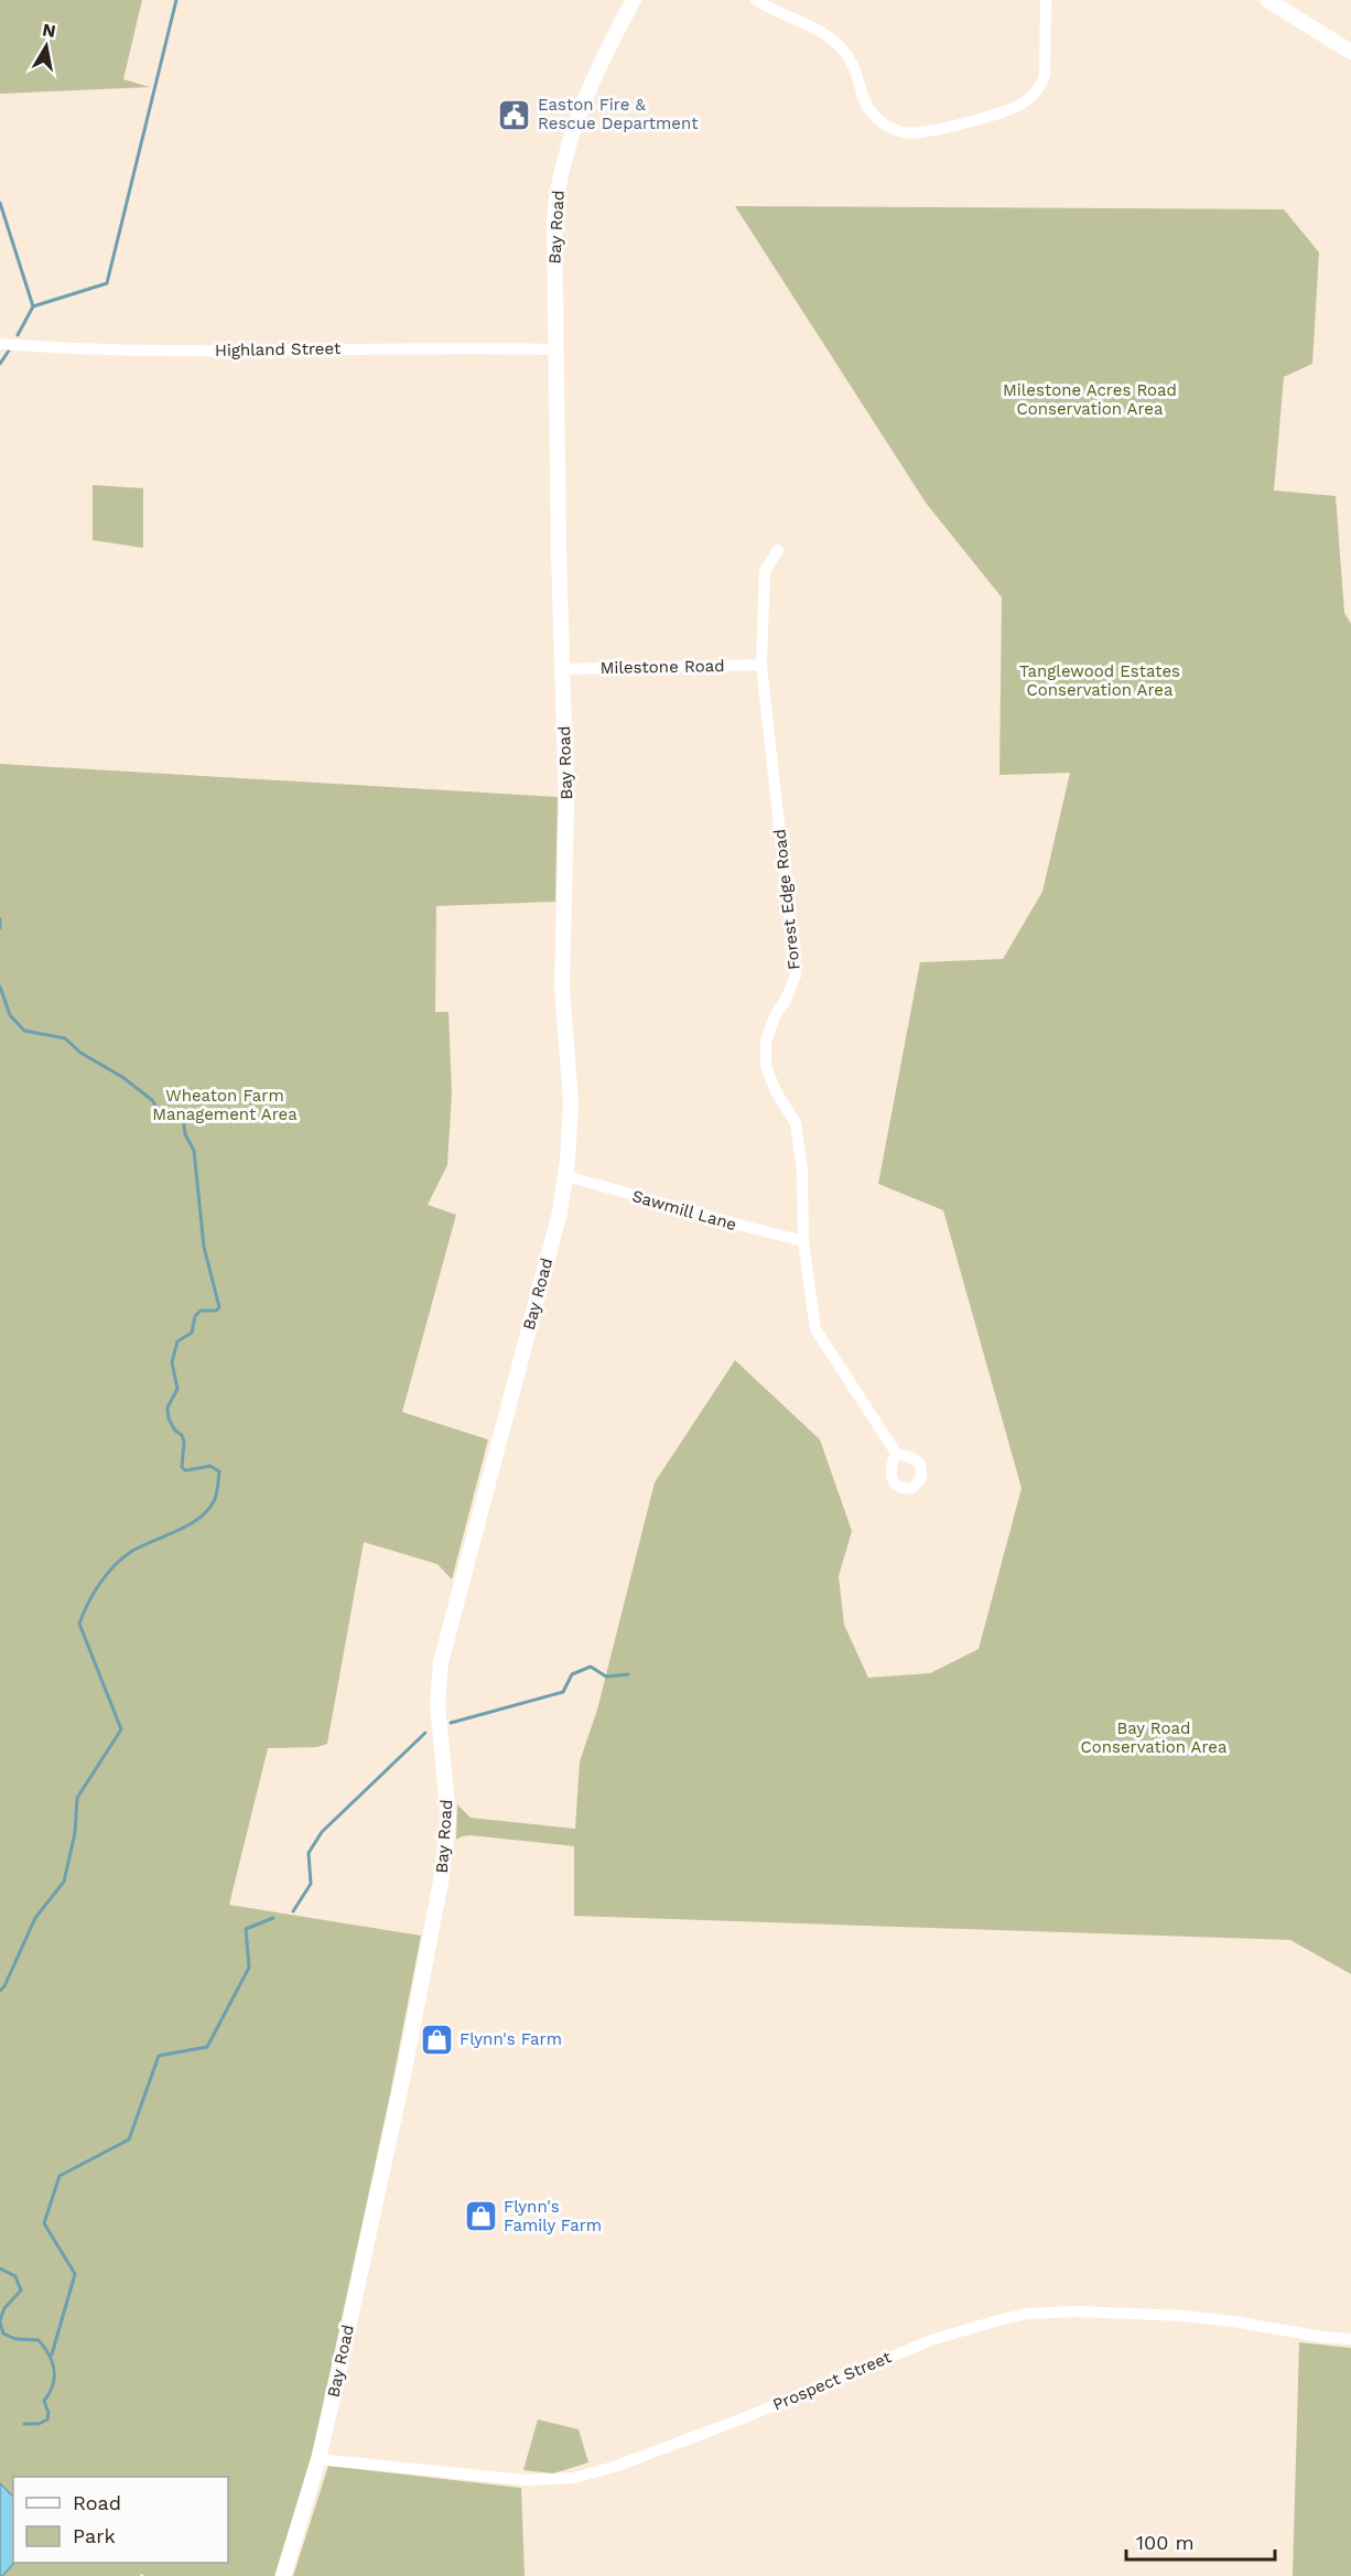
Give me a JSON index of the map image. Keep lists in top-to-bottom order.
{
  "streets": {
    "main road": ["Bay Road"],
    "street": [
      "Highland Street",
      "Milestone Road",
      "Forest Edge Road",
      "Sawmill Lane",
      "Prospect Street"
    ]
  },
  "crossings": [
    ["Bay Road", "Highland Street"],
    ["Bay Road", "Milestone Road"],
    ["Bay Road", "Sawmill Lane"],
    ["Bay Road", "Prospect Street"],
    ["Milestone Road", "Forest Edge Road"],
    ["Forest Edge Road", "Sawmill Lane"]
  ],
  "parks": [
    "Milestone Acres Road Conservation Area",
    "Tanglewood Estates Conservation Area",
    "Wheaton Farm Management Area",
    "Bay Road Conservation Area"
  ],
  "places": {
    "public building": ["Easton Fire & Rescue Department"],
    "shop": ["Flynn's Farm", "Flynn's Family Farm"]
  },
  "legend": ["Road", "Park"],
  "scale_bar": "100 m",
  "north": "top"
}
